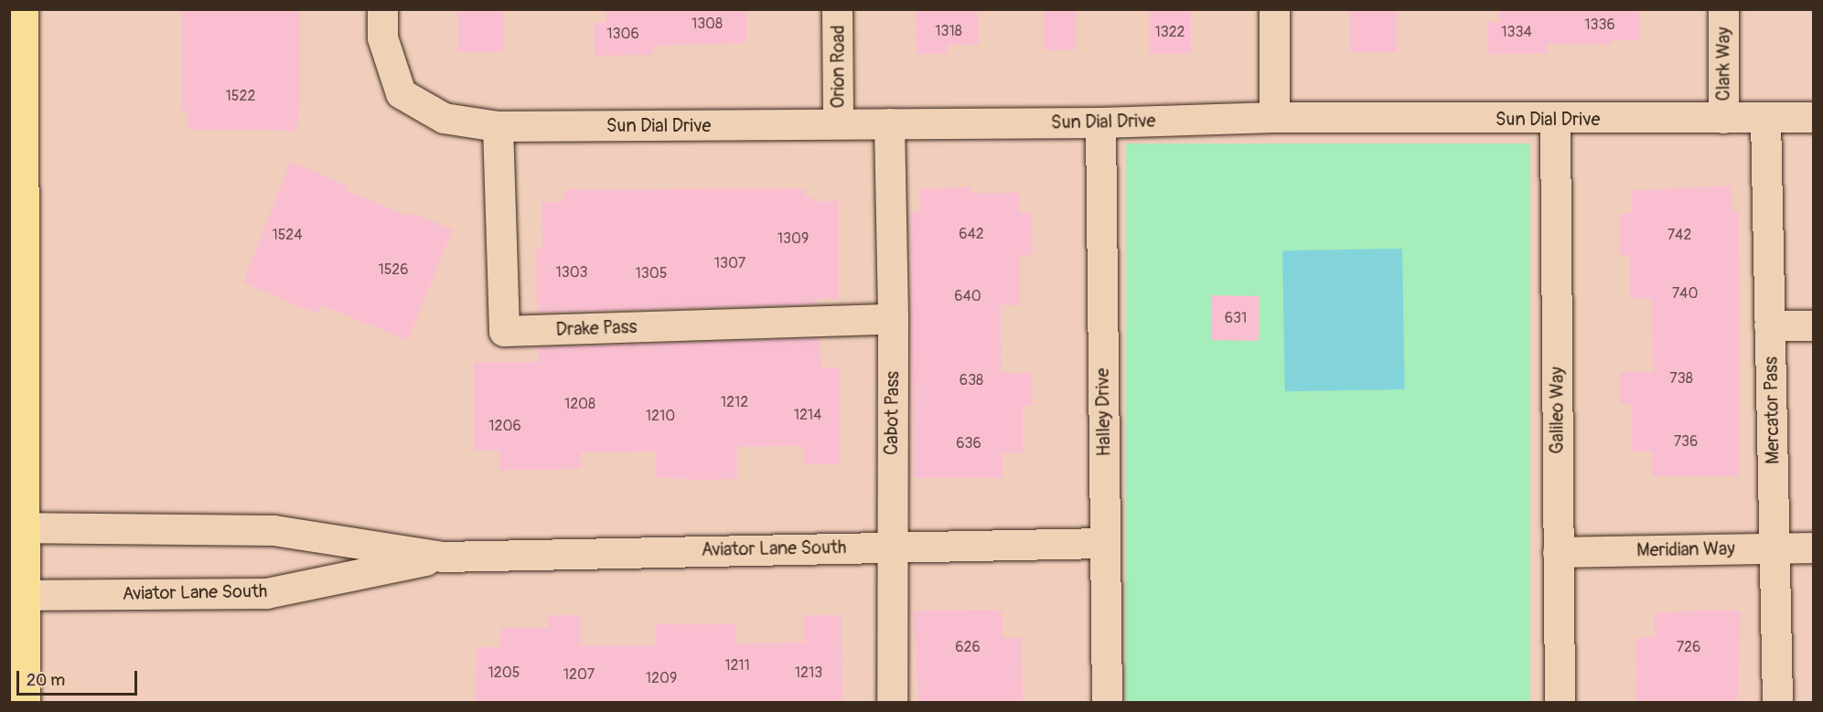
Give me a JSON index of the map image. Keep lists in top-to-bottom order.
{
  "streets": {
    "street": [
      "Clark Way",
      "Orion Road",
      "Sun Dial Drive",
      "Drake Pass",
      "Galileo Way",
      "Mercator Pass",
      "Halley Drive",
      "Cabot Pass",
      "Aviator Lane South",
      "Meridian Way"
    ]
  },
  "crossings": [
    ["Clark Way", "Sun Dial Drive"],
    ["Orion Road", "Sun Dial Drive"],
    ["Sun Dial Drive", "Drake Pass"],
    ["Sun Dial Drive", "Galileo Way"],
    ["Sun Dial Drive", "Mercator Pass"],
    ["Sun Dial Drive", "Halley Drive"],
    ["Sun Dial Drive", "Cabot Pass"],
    ["Drake Pass", "Cabot Pass"],
    ["Galileo Way", "Meridian Way"],
    ["Mercator Pass", "Meridian Way"],
    ["Halley Drive", "Aviator Lane South"],
    ["Cabot Pass", "Aviator Lane South"]
  ],
  "house_numbers": [
    "1308",
    "1336",
    "1318",
    "1322",
    "1334",
    "1306",
    "1522",
    "642",
    "1524",
    "742",
    "1309",
    "1307",
    "1526",
    "1303",
    "1305",
    "740",
    "640",
    "631",
    "738",
    "638",
    "1212",
    "1208",
    "1214",
    "1210",
    "1206",
    "736",
    "636",
    "626",
    "726",
    "1211",
    "1205",
    "1213",
    "1207",
    "1209"
  ],
  "scale_bar": "20 m"
}
